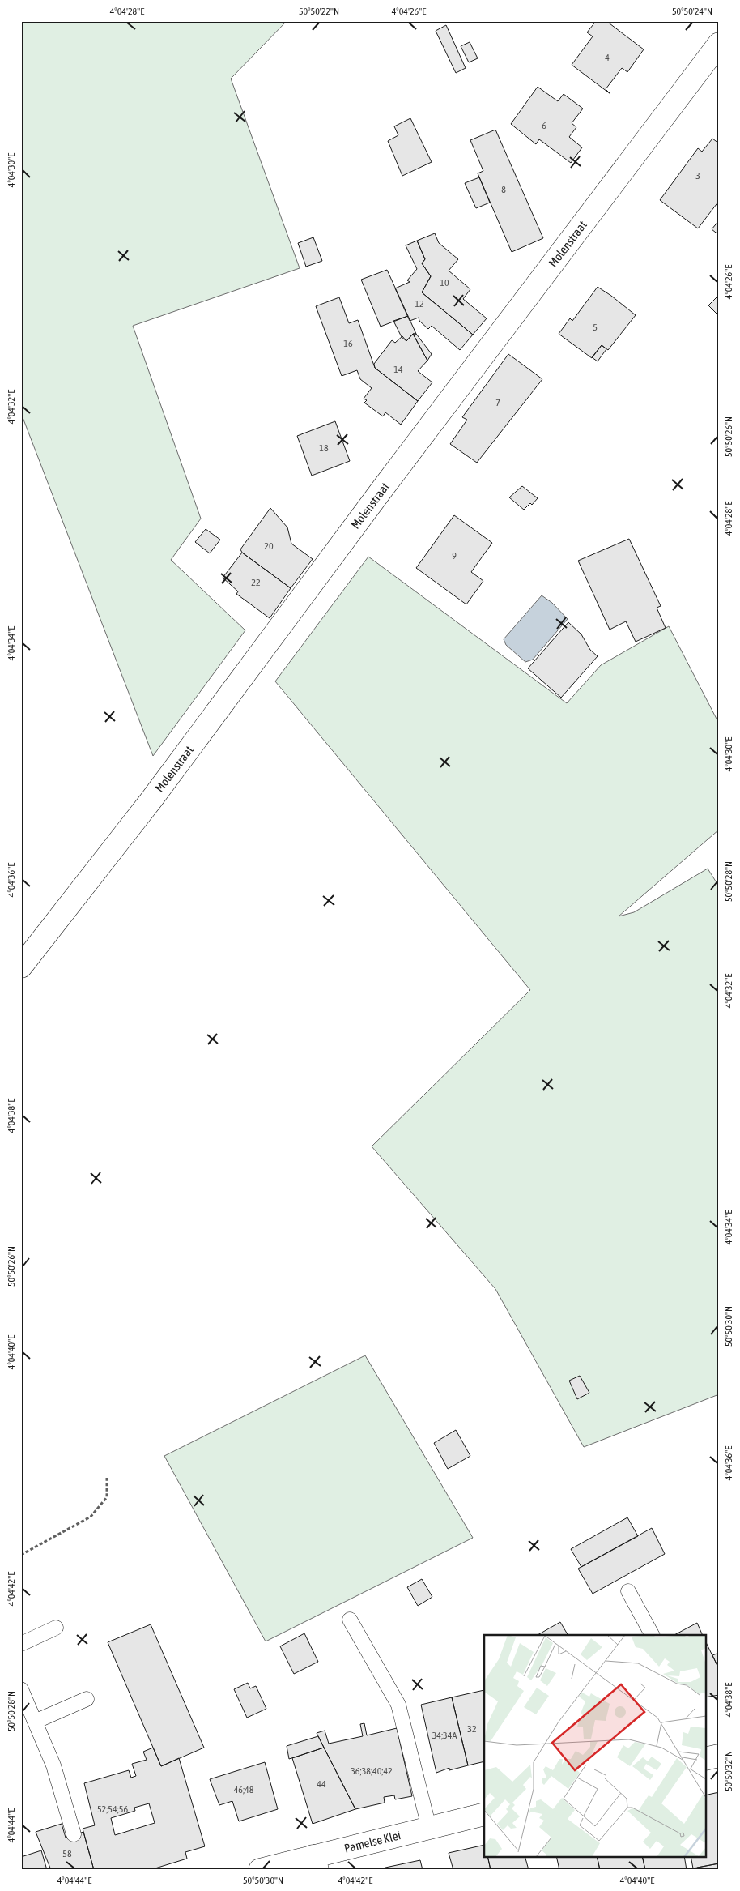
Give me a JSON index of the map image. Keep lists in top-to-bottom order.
{
  "streets": {
    "street": ["Molenstraat", "Pamelse Klei"]
  },
  "house_numbers": [
    "4",
    "6",
    "3",
    "8",
    "10",
    "12",
    "5",
    "16",
    "14",
    "7",
    "18",
    "20",
    "9",
    "22",
    "32",
    "34;34A",
    "36;38;40;42",
    "44",
    "46;48",
    "52;54;56",
    "58"
  ],
  "coordinates": [
    "4°04'28\"E",
    "50°50'22\"N",
    "4°04'26\"E",
    "50°50'24\"N",
    "4°04'30\"E",
    "4°04'32\"E",
    "50°50'26\"N",
    "4°04'34\"E",
    "4°04'36\"E",
    "50°50'28\"N",
    "4°04'38\"E",
    "50°50'30\"N",
    "4°04'40\"E",
    "4°04'42\"E",
    "50°50'32\"N",
    "4°04'44\"E"
  ]
}
